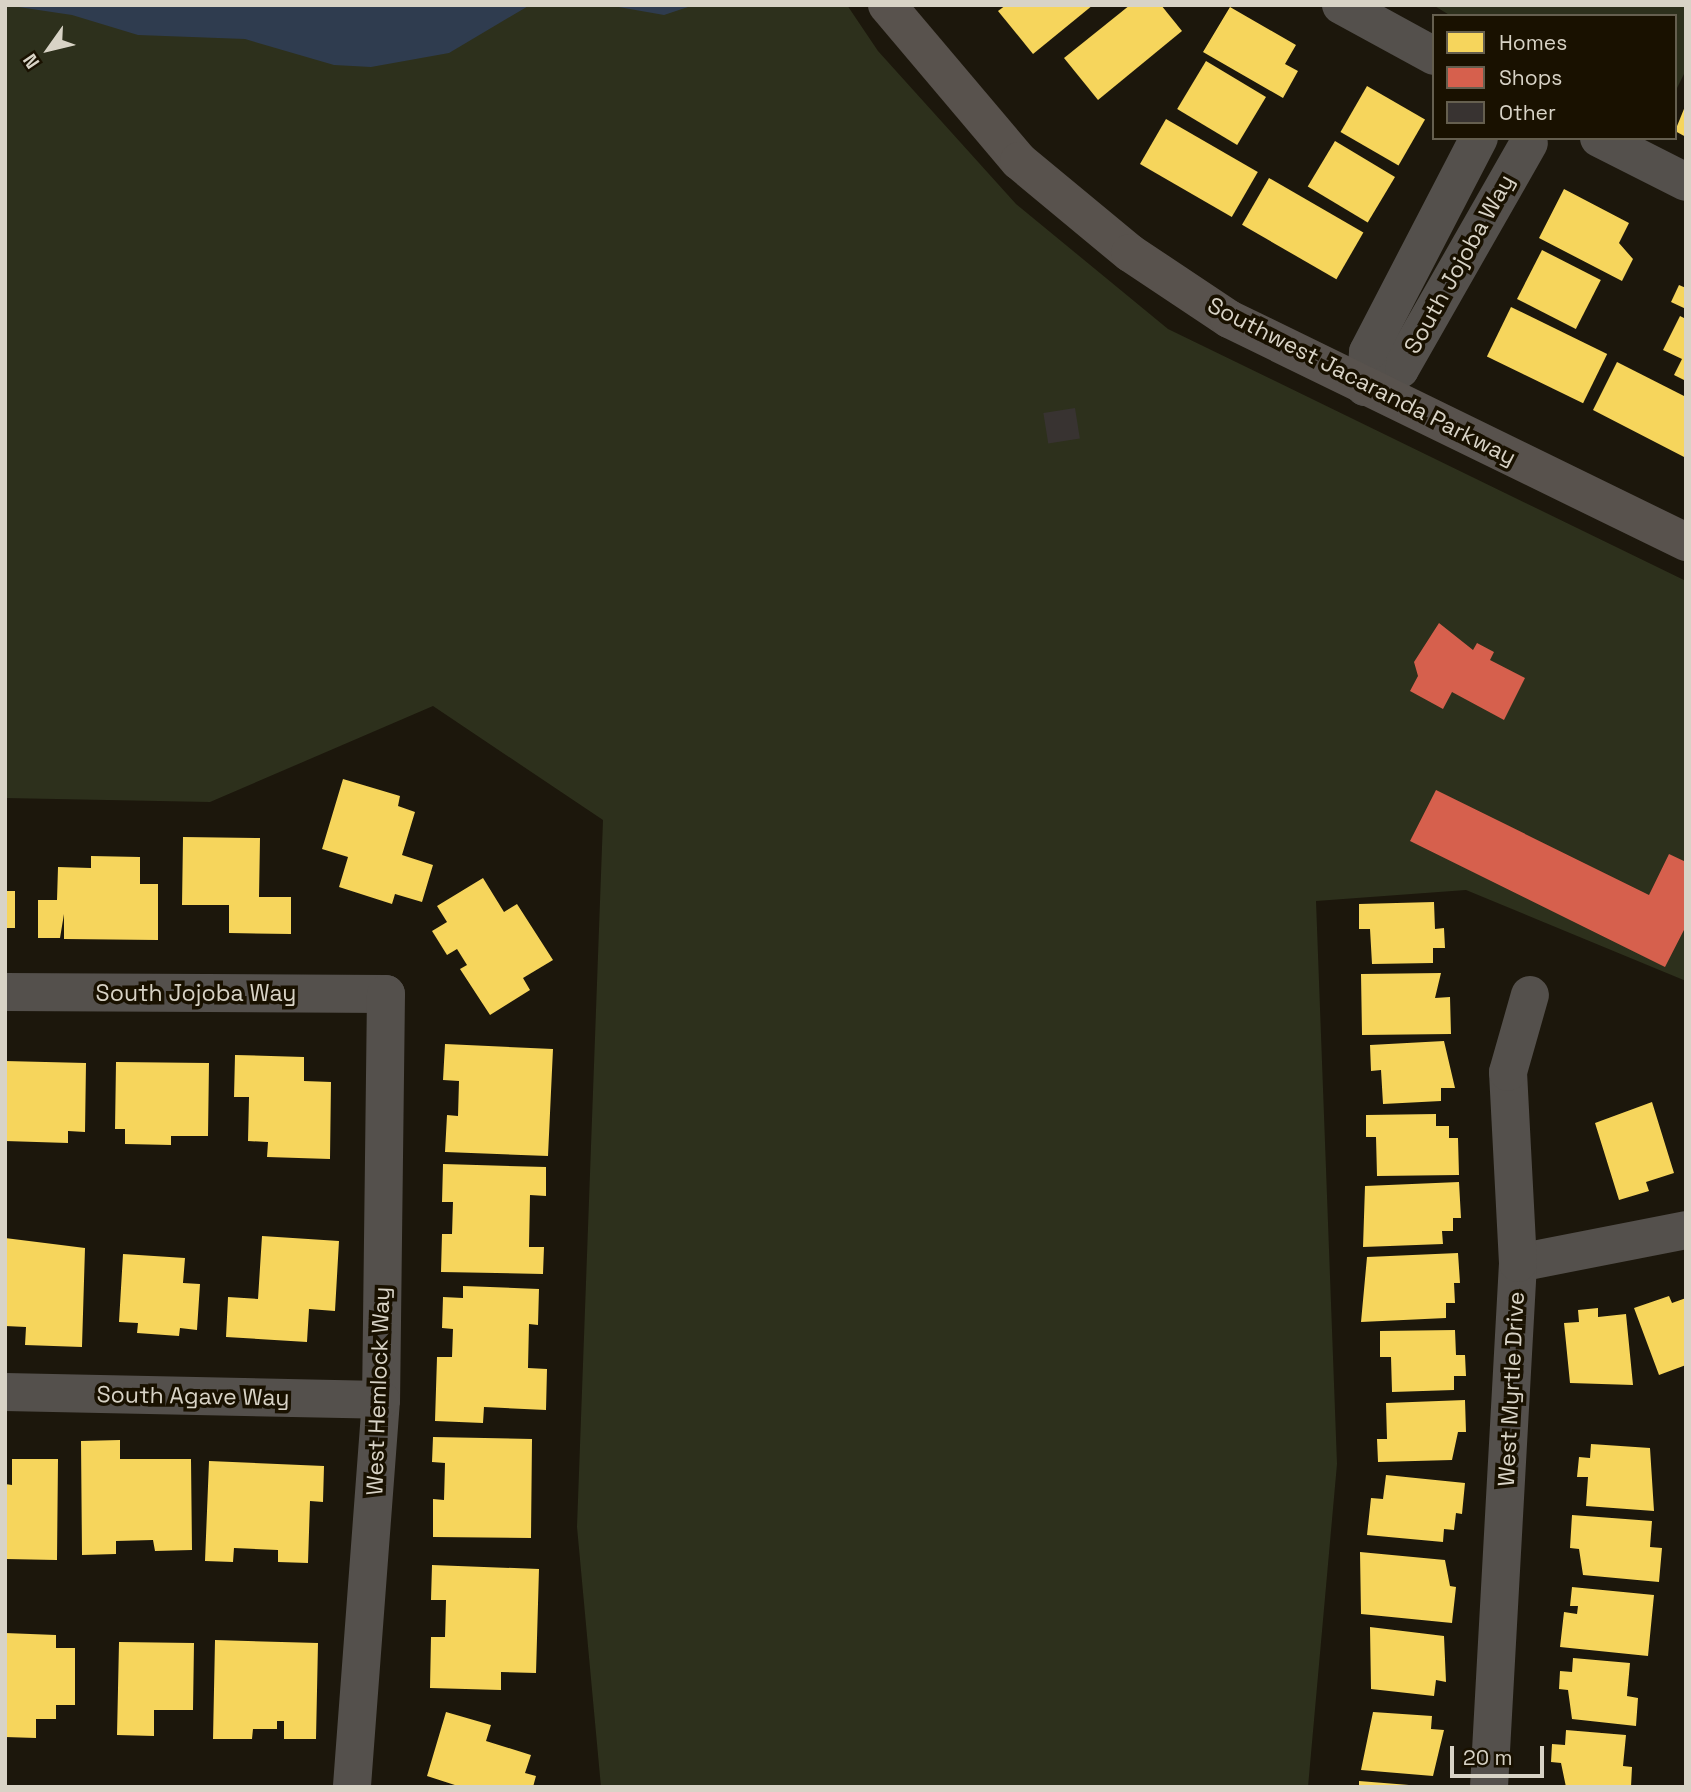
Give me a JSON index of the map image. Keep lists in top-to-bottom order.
{
  "streets": {
    "street": [
      "South Jojoba Way",
      "Southwest Jacaranda Parkway",
      "West Myrtle Drive",
      "West Hemlock Way",
      "South Agave Way"
    ]
  },
  "crossings": [
    ["South Jojoba Way", "Southwest Jacaranda Parkway"],
    ["South Jojoba Way", "West Hemlock Way"],
    ["West Hemlock Way", "South Agave Way"]
  ],
  "legend": ["Homes", "Shops", "Other"],
  "scale_bar": "20 m",
  "north": "bottom left"
}
